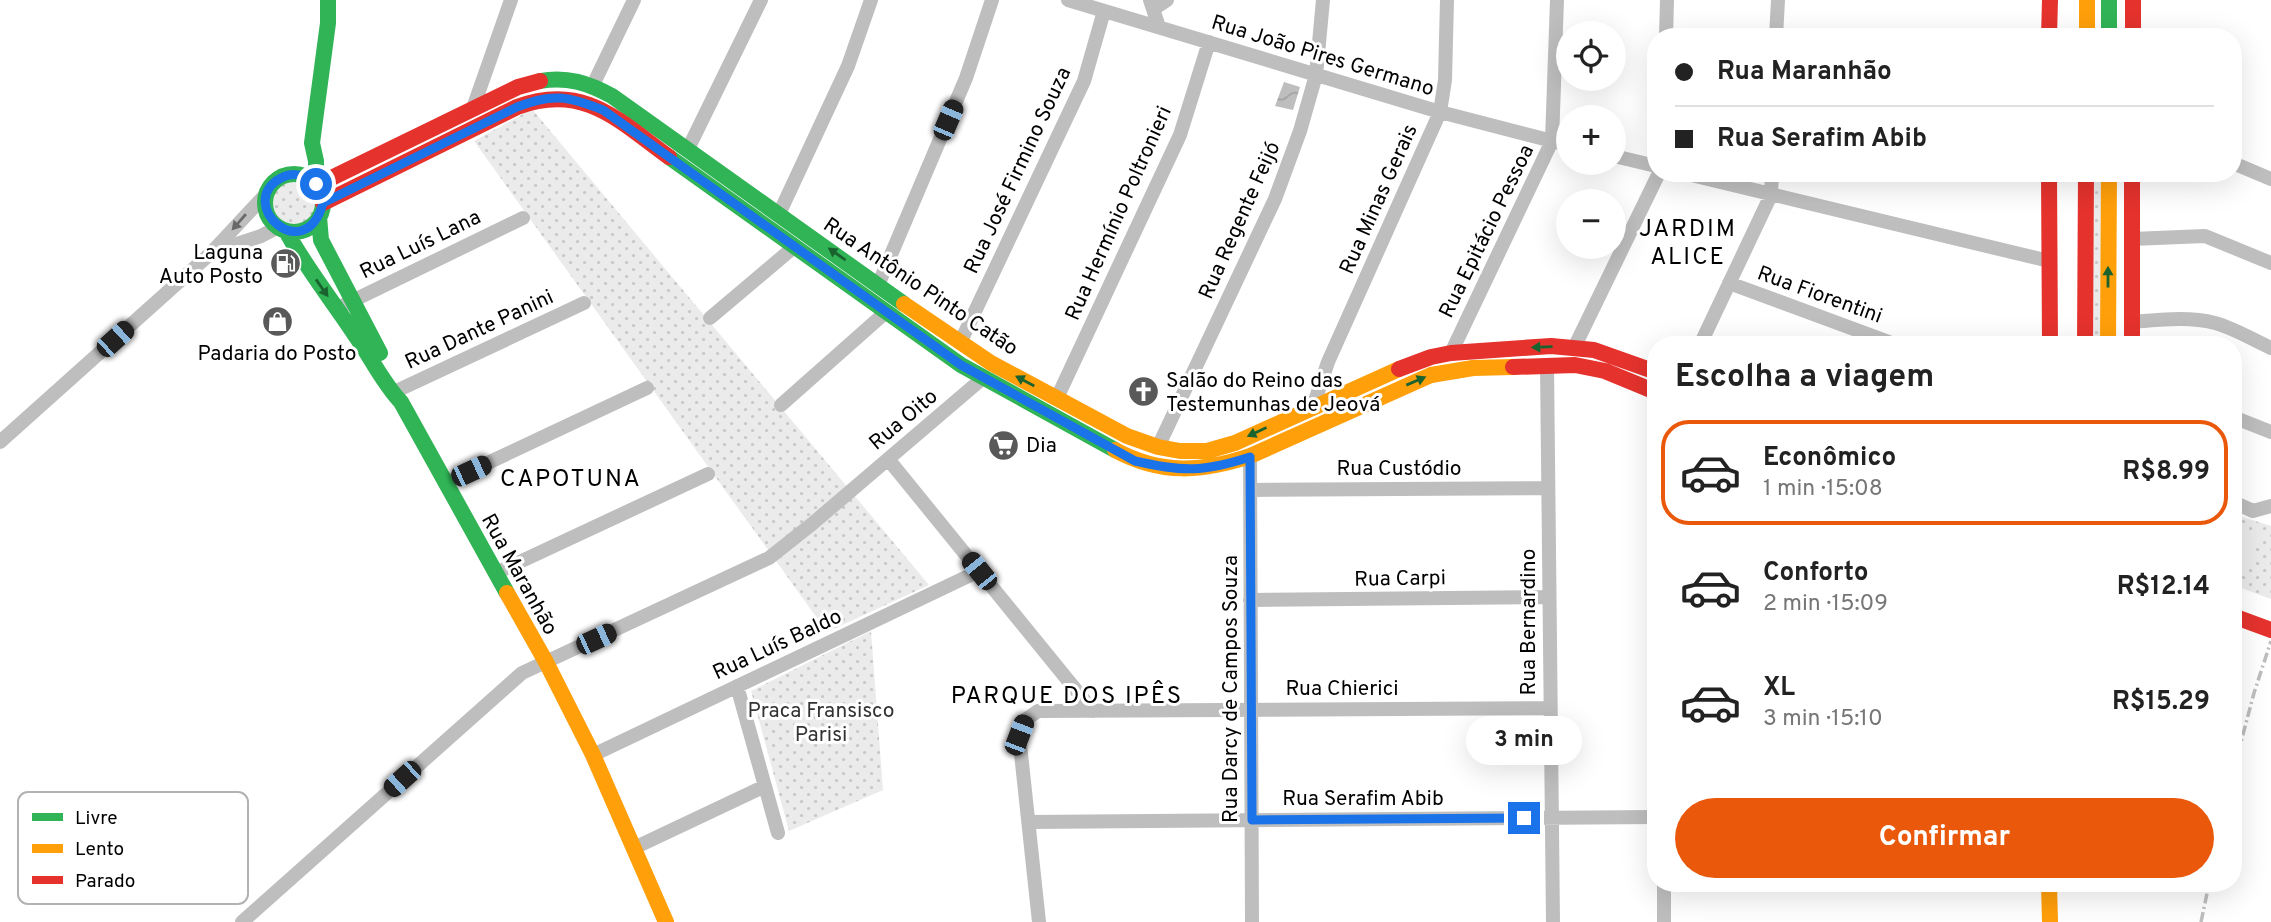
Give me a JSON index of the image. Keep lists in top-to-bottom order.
{
  "streets": {
    "main road": ["Rua Antônio Pinto Catão", "Rua Maranhão"],
    "street": [
      "Rua João Pires Germano",
      "Rua José Firmino Souza",
      "Rua Minas Gerais",
      "Rua Hermínio Poltronieri",
      "Rua Regente Feijó",
      "Rua Epitácio Pessoa",
      "Rua Luís Lana",
      "Rua Fiorentini",
      "Rua Dante Panini",
      "Rua Oito",
      "Rua Custódio",
      "Rua Carpi",
      "Rua Bernardino",
      "Rua Luís Baldo",
      "Rua Chierici",
      "Rua Darcy de Campos Souza",
      "Rua Serafim Abib"
    ]
  },
  "crossings": [
    ["Rua João Pires Germano", "Rua José Firmino Souza"],
    ["Rua João Pires Germano", "Rua Minas Gerais"],
    ["Rua João Pires Germano", "Rua Hermínio Poltronieri"],
    ["Rua João Pires Germano", "Rua Regente Feijó"],
    ["Rua João Pires Germano", "Rua Epitácio Pessoa"],
    ["Rua José Firmino Souza", "Rua Antônio Pinto Catão"],
    ["Rua Minas Gerais", "Rua Antônio Pinto Catão"],
    ["Rua Hermínio Poltronieri", "Rua Antônio Pinto Catão"],
    ["Rua Regente Feijó", "Rua Antônio Pinto Catão"],
    ["Rua Epitácio Pessoa", "Rua Antônio Pinto Catão"],
    ["Rua Luís Lana", "Rua Maranhão"],
    ["Rua Antônio Pinto Catão", "Rua Oito"],
    ["Rua Antônio Pinto Catão", "Rua Maranhão"],
    ["Rua Antônio Pinto Catão", "Rua Bernardino"],
    ["Rua Antônio Pinto Catão", "Rua Darcy de Campos Souza"],
    ["Rua Dante Panini", "Rua Maranhão"],
    ["Rua Oito", "Rua Maranhão"],
    ["Rua Custódio", "Rua Bernardino"],
    ["Rua Custódio", "Rua Darcy de Campos Souza"],
    ["Rua Maranhão", "Rua Luís Baldo"],
    ["Rua Carpi", "Rua Bernardino"],
    ["Rua Carpi", "Rua Darcy de Campos Souza"],
    ["Rua Bernardino", "Rua Chierici"],
    ["Rua Bernardino", "Rua Serafim Abib"],
    ["Rua Chierici", "Rua Darcy de Campos Souza"],
    ["Rua Chierici", "Rua Serafim Abib"],
    ["Rua Darcy de Campos Souza", "Rua Serafim Abib"]
  ],
  "districts": ["JARDIM ALICE", "CAPOTUNA", "PARQUE DOS IPÊS"],
  "parks": ["Praca Fransisco Parisi"],
  "places": {
    "fuel station": ["Laguna Auto Posto"],
    "shop": ["Padaria do Posto"],
    "church": ["Salão do Reino das Testemunhas de Jeová"],
    "supermarket": ["Dia"]
  },
  "legend": ["Livre", "Lento", "Parado"],
  "page": {
    "map_buttons": ["+", "−"],
    "banner": ["Rua Maranhão", "Rua Serafim Abib"],
    "heading": "Escolha a viagem",
    "list": [
      {
        "name": "Econômico",
        "note": "1 min · 15:08",
        "value": "R$8.99"
      },
      {
        "name": "Conforto",
        "note": "2 min · 15:09",
        "value": "R$12.14"
      },
      {
        "name": "XL",
        "note": "3 min · 15:10",
        "value": "R$15.29"
      }
    ],
    "bubble": "3 min",
    "buttons": "Confirmar"
  }
}
